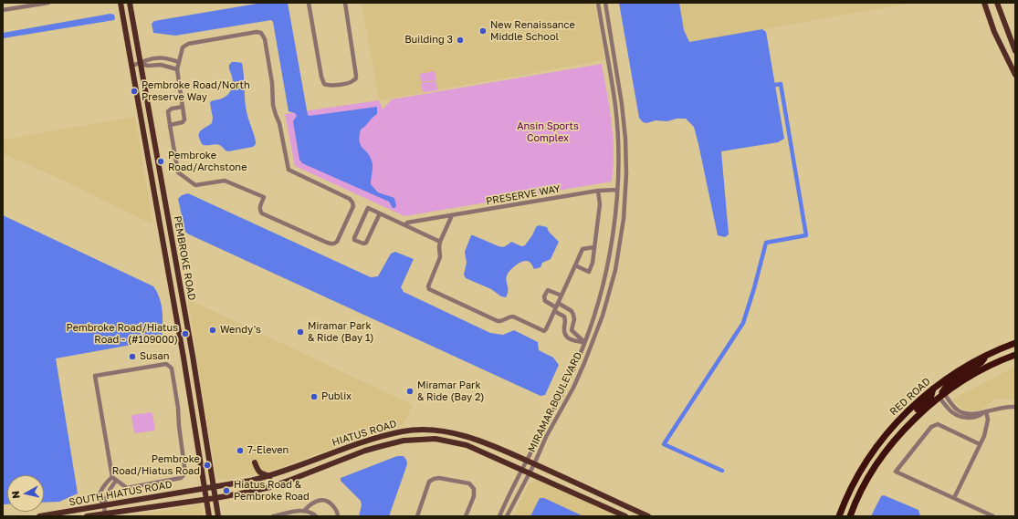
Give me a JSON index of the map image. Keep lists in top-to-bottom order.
{
  "streets": {
    "highway": ["RED ROAD"],
    "main road": ["PEMBROKE ROAD", "HIATUS ROAD", "SOUTH HIATUS ROAD"],
    "street": ["PRESERVE WAY", "MIRAMAR BOULEVARD"]
  },
  "crossings": [
    ["PRESERVE WAY", "MIRAMAR BOULEVARD"],
    ["PEMBROKE ROAD", "HIATUS ROAD"],
    ["PEMBROKE ROAD", "SOUTH HIATUS ROAD"],
    ["MIRAMAR BOULEVARD", "HIATUS ROAD"],
    ["HIATUS ROAD", "SOUTH HIATUS ROAD"]
  ],
  "parks": ["Ansin Sports Complex"],
  "places": [
    "New Renaissance Middle School",
    "Building 3",
    "Pembroke Road/North Preserve Way",
    "Pembroke Road/Archstone",
    "Wendy's",
    "Miramar Park & Ride (Bay 1)",
    "Pembroke Road/Hiatus Road - (#109000)",
    "Susan",
    "Miramar Park & Ride (Bay 2)",
    "Publix",
    "7-Eleven",
    "Pembroke Road/Hiatus Road",
    "Hiatus Road & Pembroke Road"
  ],
  "north": "left"
}
